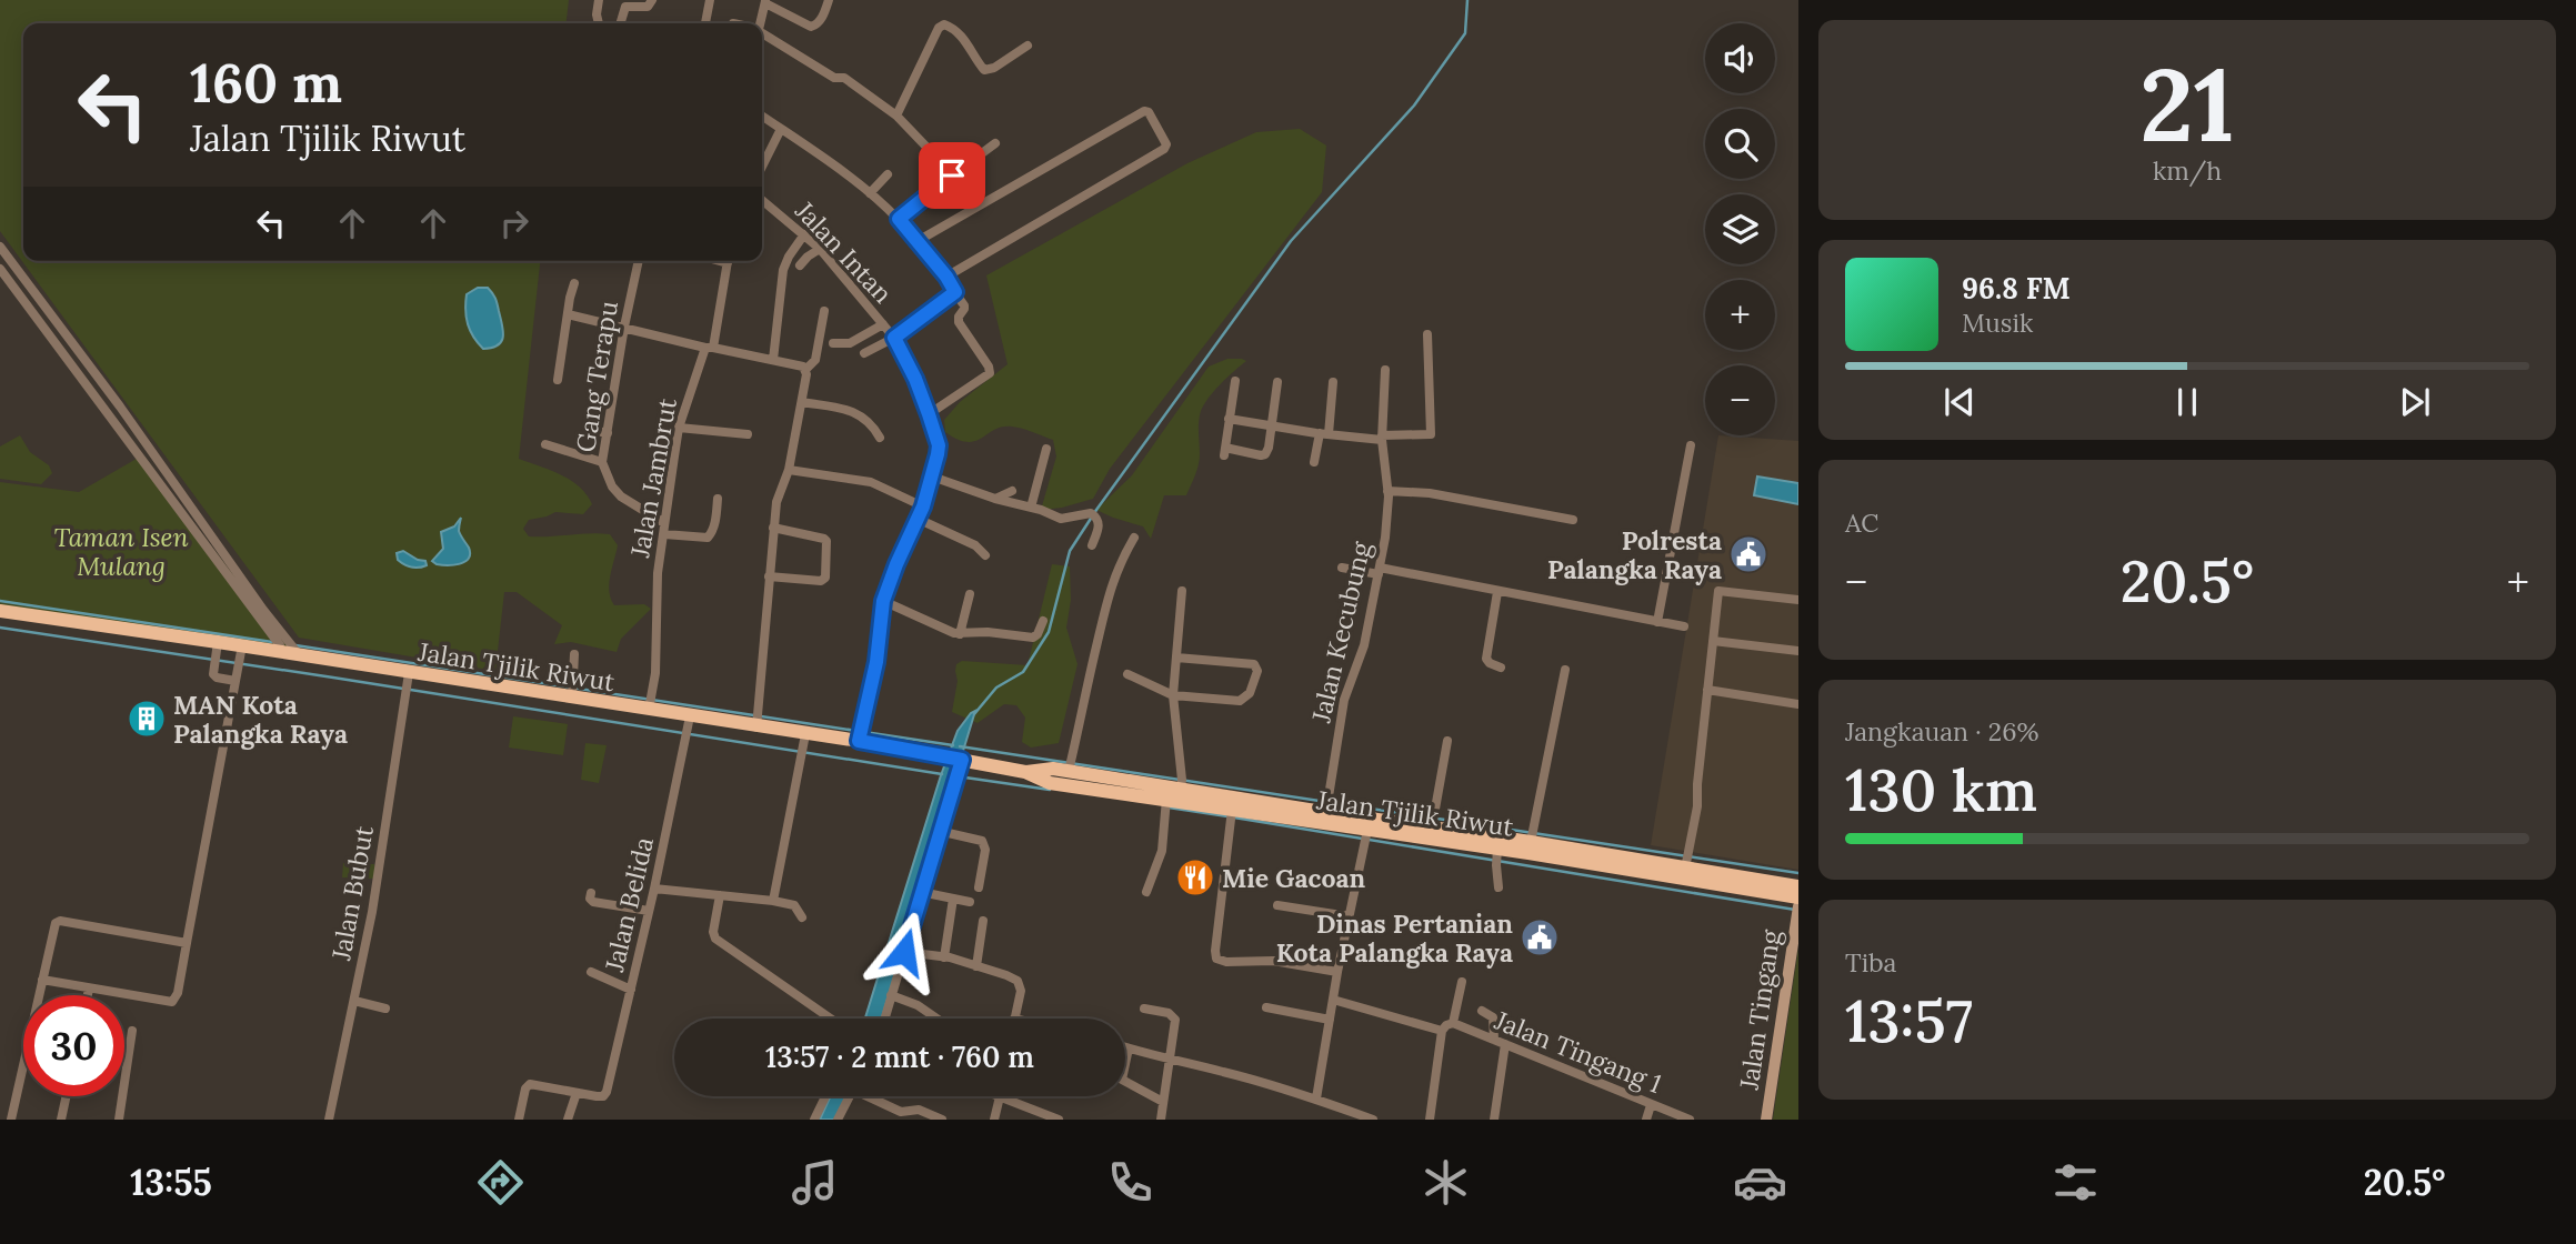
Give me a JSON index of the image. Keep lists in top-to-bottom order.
{
  "streets": {
    "highway": ["Jalan Tjilik Riwut"],
    "main road": ["Jalan Tingang"],
    "street": [
      "Jalan Intan",
      "Gang Terapu",
      "Jalan Jambrut",
      "Jalan Kecubung",
      "Jalan Bubut",
      "Jalan Belida",
      "Jalan Tingang 1"
    ]
  },
  "crossings": [
    ["Jalan Intan", "Jalan Tjilik Riwut"],
    ["Gang Terapu", "Jalan Jambrut"],
    ["Jalan Jambrut", "Jalan Tjilik Riwut"],
    ["Jalan Kecubung", "Jalan Tjilik Riwut"],
    ["Jalan Tjilik Riwut", "Jalan Bubut"],
    ["Jalan Tjilik Riwut", "Jalan Belida"]
  ],
  "parks": ["Taman Isen Mulang"],
  "places": {
    "public building": ["Polresta Palangka Raya", "Dinas Pertanian Kota Palangka Raya"],
    "building": ["MAN Kota Palangka Raya"],
    "restaurant": ["Mie Gacoan"]
  },
  "page": {
    "tile": [
      ["21", "km/h"],
      "AC",
      ["Jangkauan · 26%", "130 km"],
      ["Tiba", "13:57"]
    ],
    "map_buttons": ["+", "−"],
    "turn": ["160 m", "Jalan Tjilik Riwut"],
    "song": ["96.8 FM", "Musik"],
    "heat": ["−", "20.5°", "+"],
    "limit": "30",
    "trip": "13:57 · 2 mnt · 760 m",
    "tabs": ["13:55", "20.5°"]
  }
}
